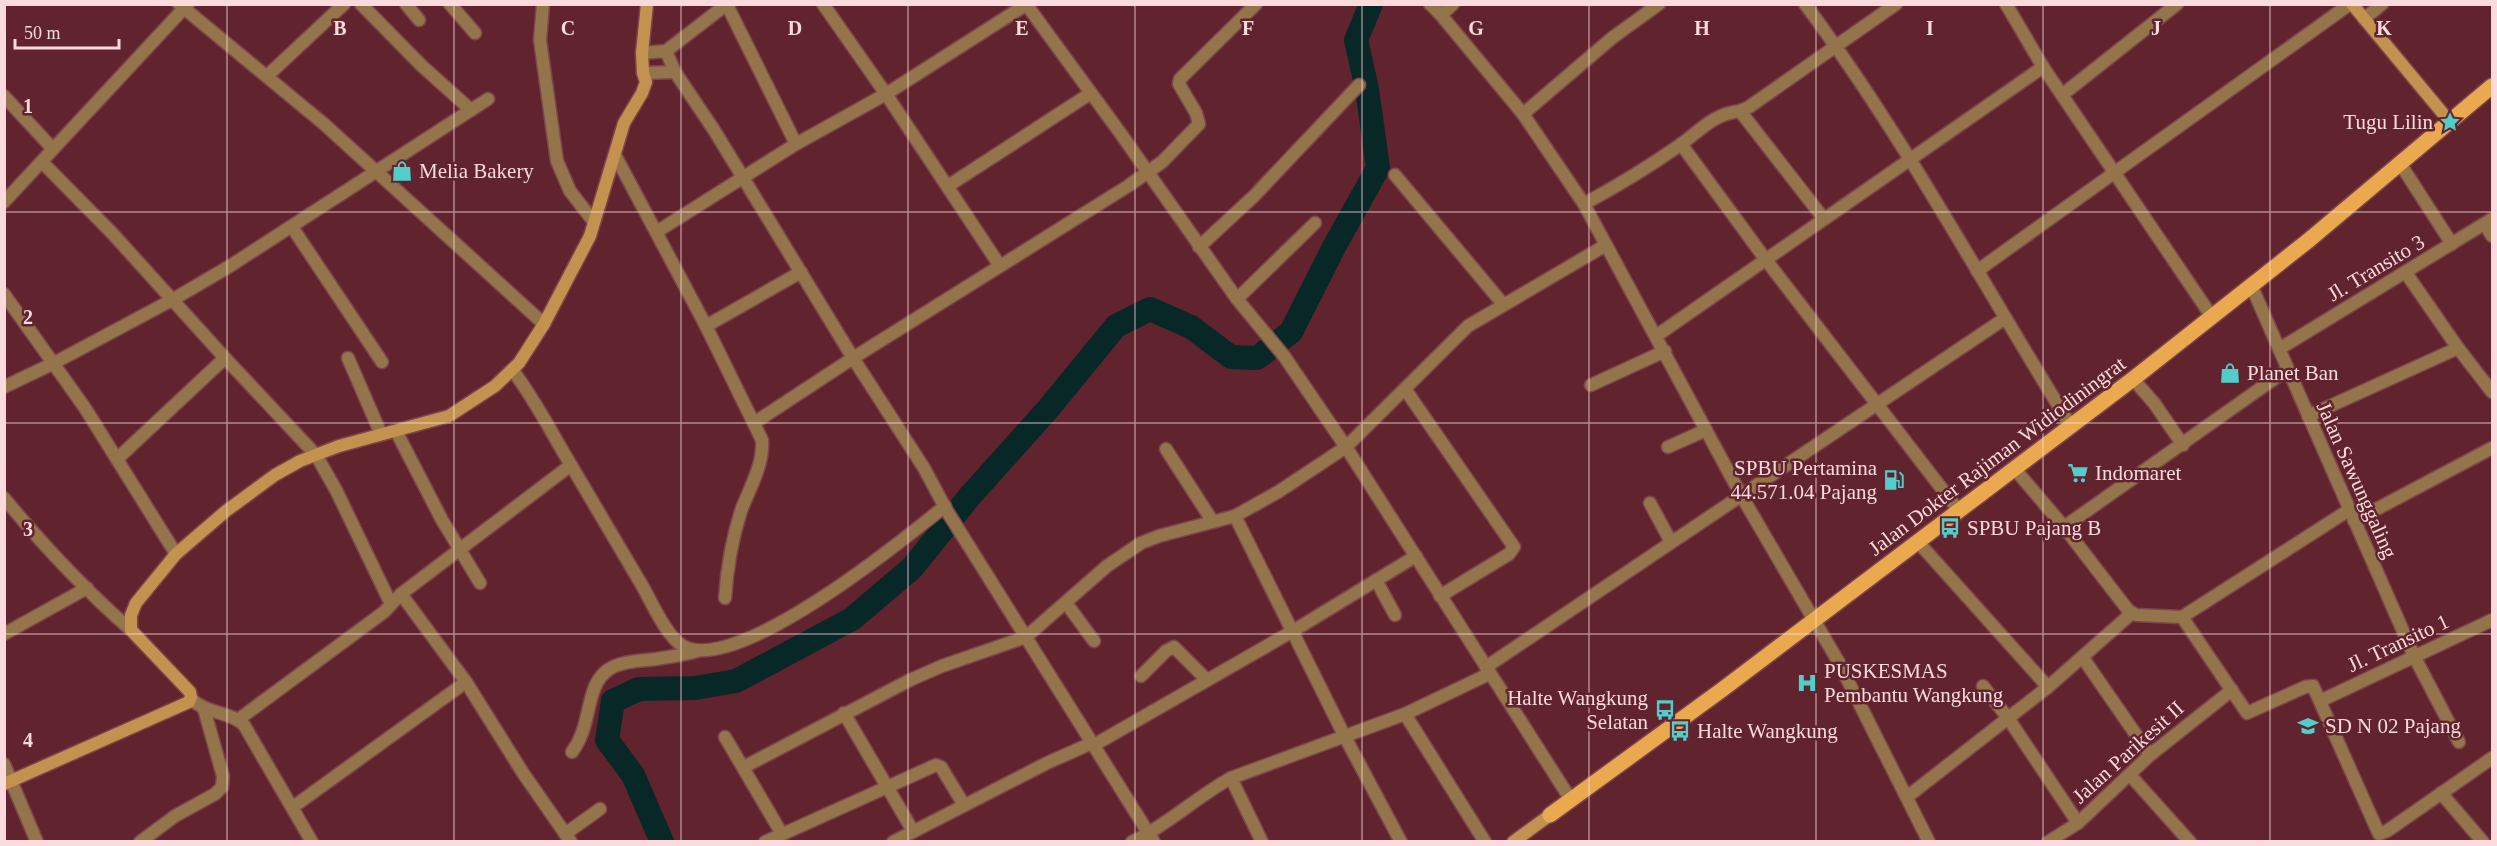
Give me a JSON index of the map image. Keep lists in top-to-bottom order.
{
  "streets": {
    "main road": ["Jalan Dokter Rajiman Widiodiningrat"],
    "street": [
      "Jl. Transito 3",
      "Jalan Sawunggaling",
      "Jl. Transito 1",
      "Jalan Parikesit II"
    ]
  },
  "crossings": [
    ["Jl. Transito 3", "Jalan Sawunggaling"],
    ["Jalan Dokter Rajiman Widiodiningrat", "Jalan Sawunggaling"],
    ["Jalan Sawunggaling", "Jl. Transito 1"]
  ],
  "places": {
    "place": ["Tugu Lilin"],
    "shop": ["Melia Bakery", "Planet Ban"],
    "supermarket": ["Indomaret"],
    "fuel station": ["SPBU Pertamina 44.571.04 Pajang"],
    "bus stop": ["SPBU Pajang B", "Halte Wangkung Selatan", "Halte Wangkung"],
    "hospital": ["PUSKESMAS Pembantu Wangkung"],
    "school or university": ["SD N 02 Pajang"]
  },
  "scale_bar": "50 m",
  "grid": {
    "columns": [
      "B",
      "C",
      "D",
      "E",
      "F",
      "G",
      "H",
      "I",
      "J",
      "K"
    ],
    "rows": [
      "1",
      "2",
      "3",
      "4"
    ]
  }
}
